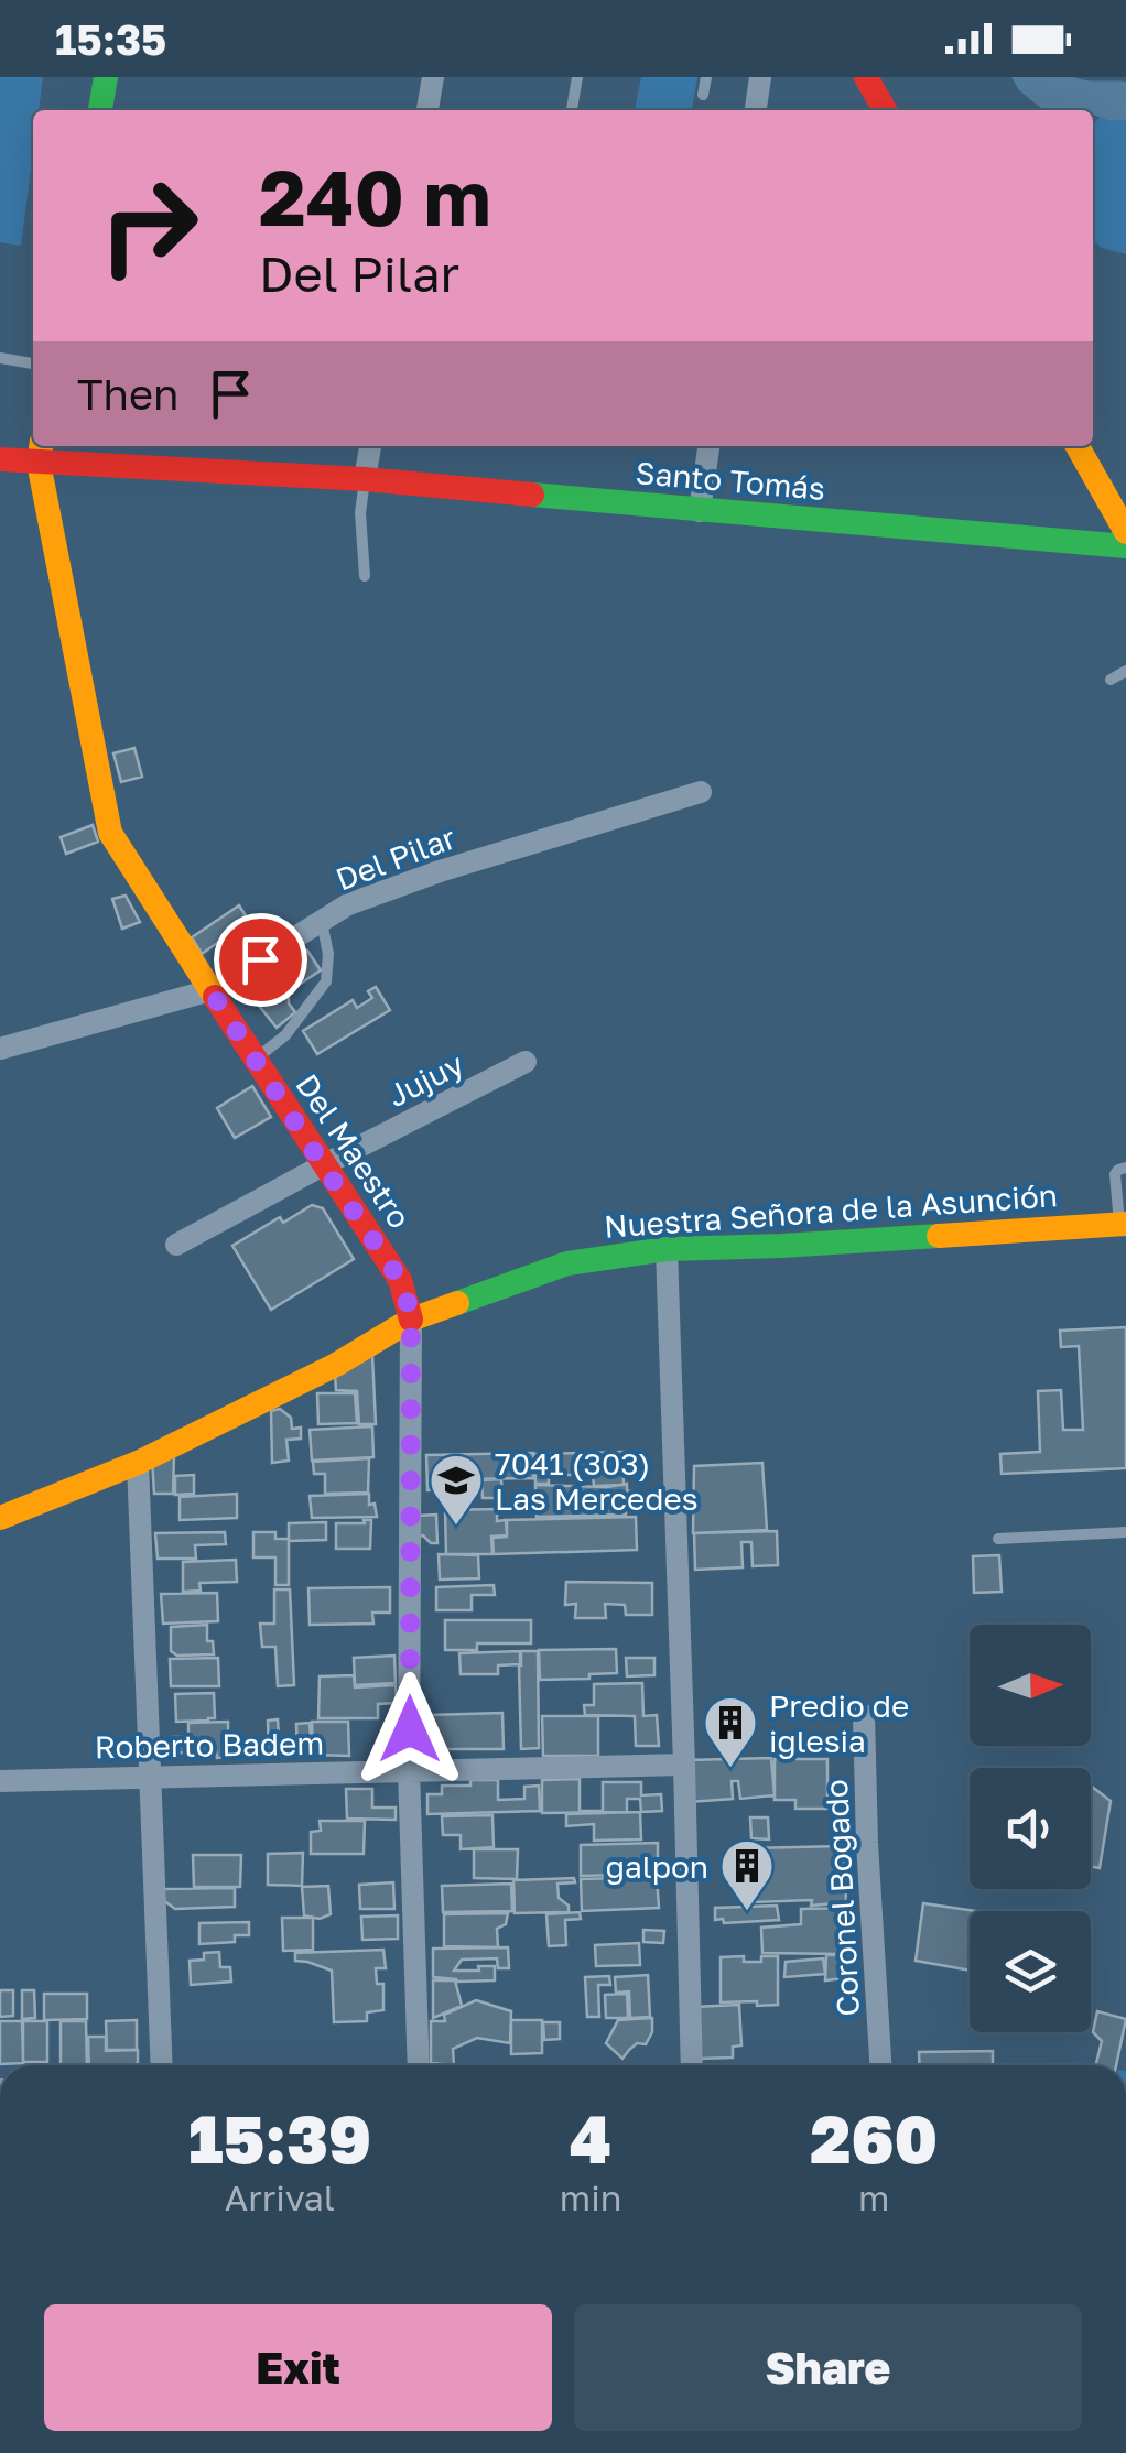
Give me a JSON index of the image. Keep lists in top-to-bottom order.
{
  "streets": {
    "street": [
      "Santo Tomás",
      "Del Pilar",
      "Jujuy",
      "Del Maestro",
      "Nuestra Señora de la Asunción",
      "Roberto Badem",
      "Coronel Bogado"
    ]
  },
  "crossings": [
    ["Santo Tomás", "Del Maestro"],
    ["Del Pilar", "Del Maestro"],
    ["Jujuy", "Del Maestro"],
    ["Del Maestro", "Nuestra Señora de la Asunción"],
    ["Del Maestro", "Roberto Badem"]
  ],
  "places": {
    "school or university": ["7041 (303) Las Mercedes"],
    "building": ["Predio de iglesia", "galpon"]
  },
  "north": "right",
  "page": {
    "status": "15:35",
    "turn": ["240 m", "Del Pilar"],
    "then": "Then",
    "eta": [
      "15:39",
      "Arrival",
      "4",
      "min",
      "260",
      "m"
    ],
    "buttons": ["Exit", "Share"]
  }
}
